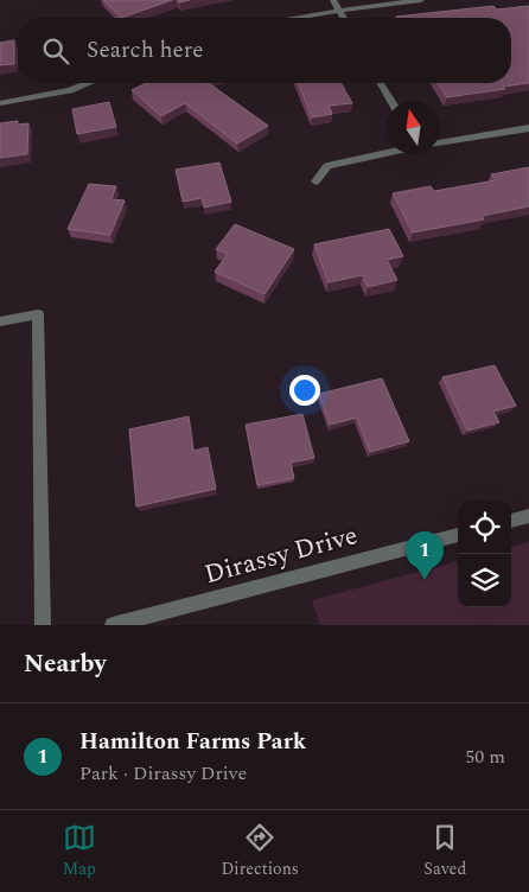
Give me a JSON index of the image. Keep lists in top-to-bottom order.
{
  "streets": {
    "street": ["Dirassy Drive"]
  },
  "north": "top",
  "page": {
    "search": "Search here",
    "pins": "1",
    "heading": "Nearby",
    "list": [
      {
        "mark": "1",
        "name": "Hamilton Farms Park",
        "note": "Park · Dirassy Drive",
        "value": "50 m"
      }
    ],
    "nav": ["Map", "Directions", "Saved"]
  }
}
